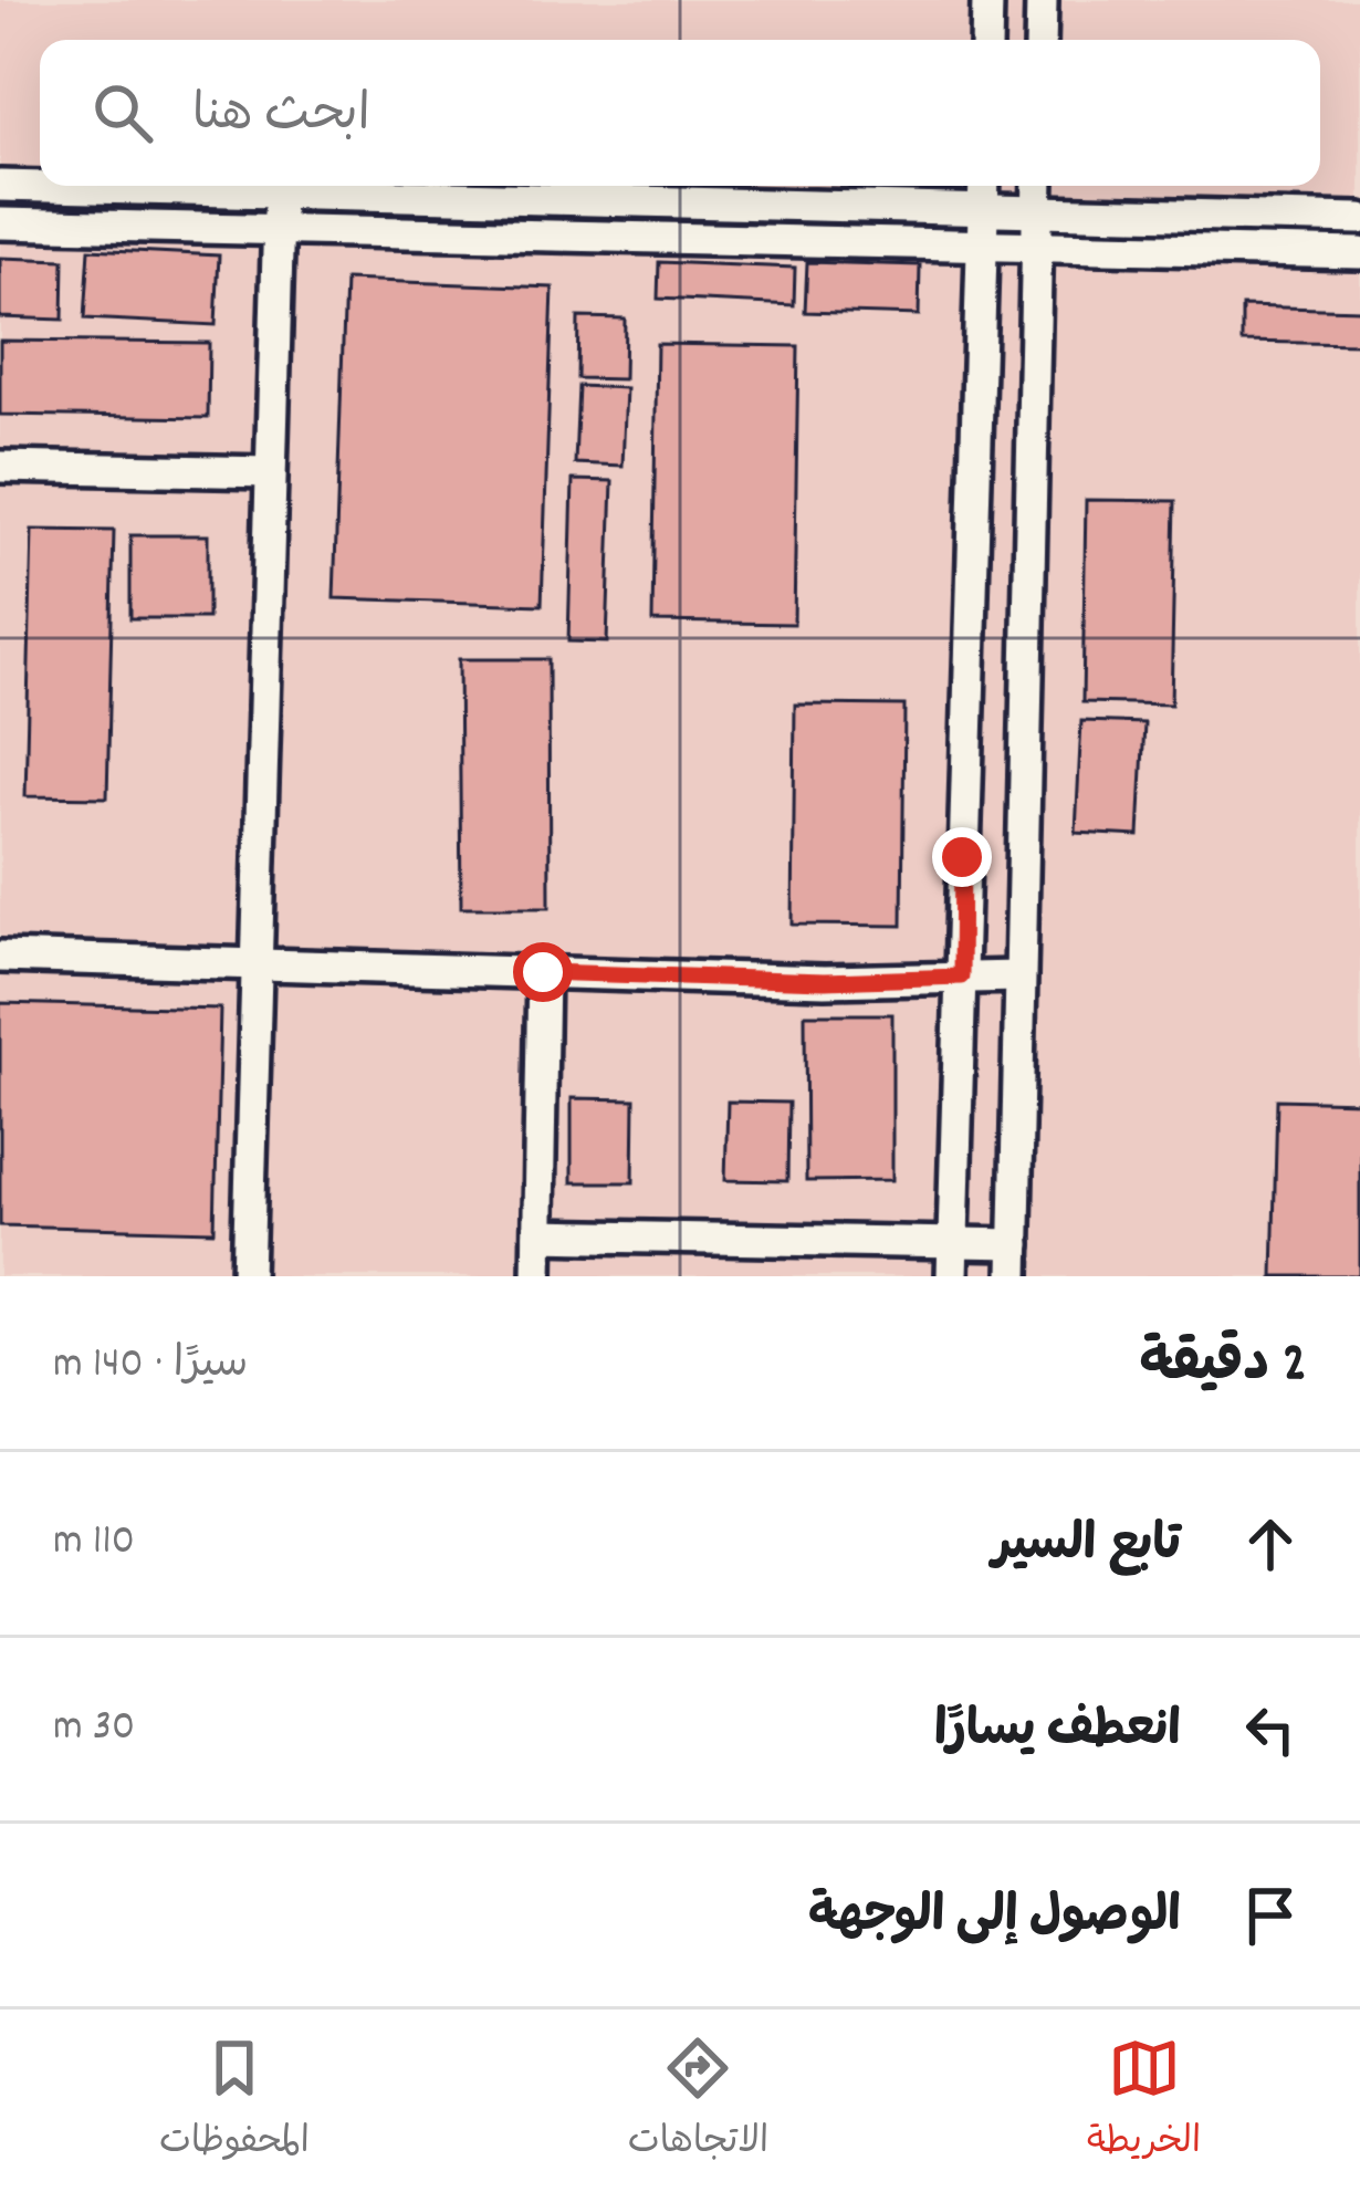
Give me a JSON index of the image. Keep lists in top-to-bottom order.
{
  "page": {
    "search": "ابحث هنا",
    "heading": ["2 دقيقة", "سيرًا · 140 m"],
    "list": [
      ["تابع السير", "110 m"],
      ["انعطف يسارًا", "30 m"],
      "الوصول إلى الوجهة"
    ],
    "nav": ["الخريطة", "الاتجاهات", "المحفوظات"]
  }
}
